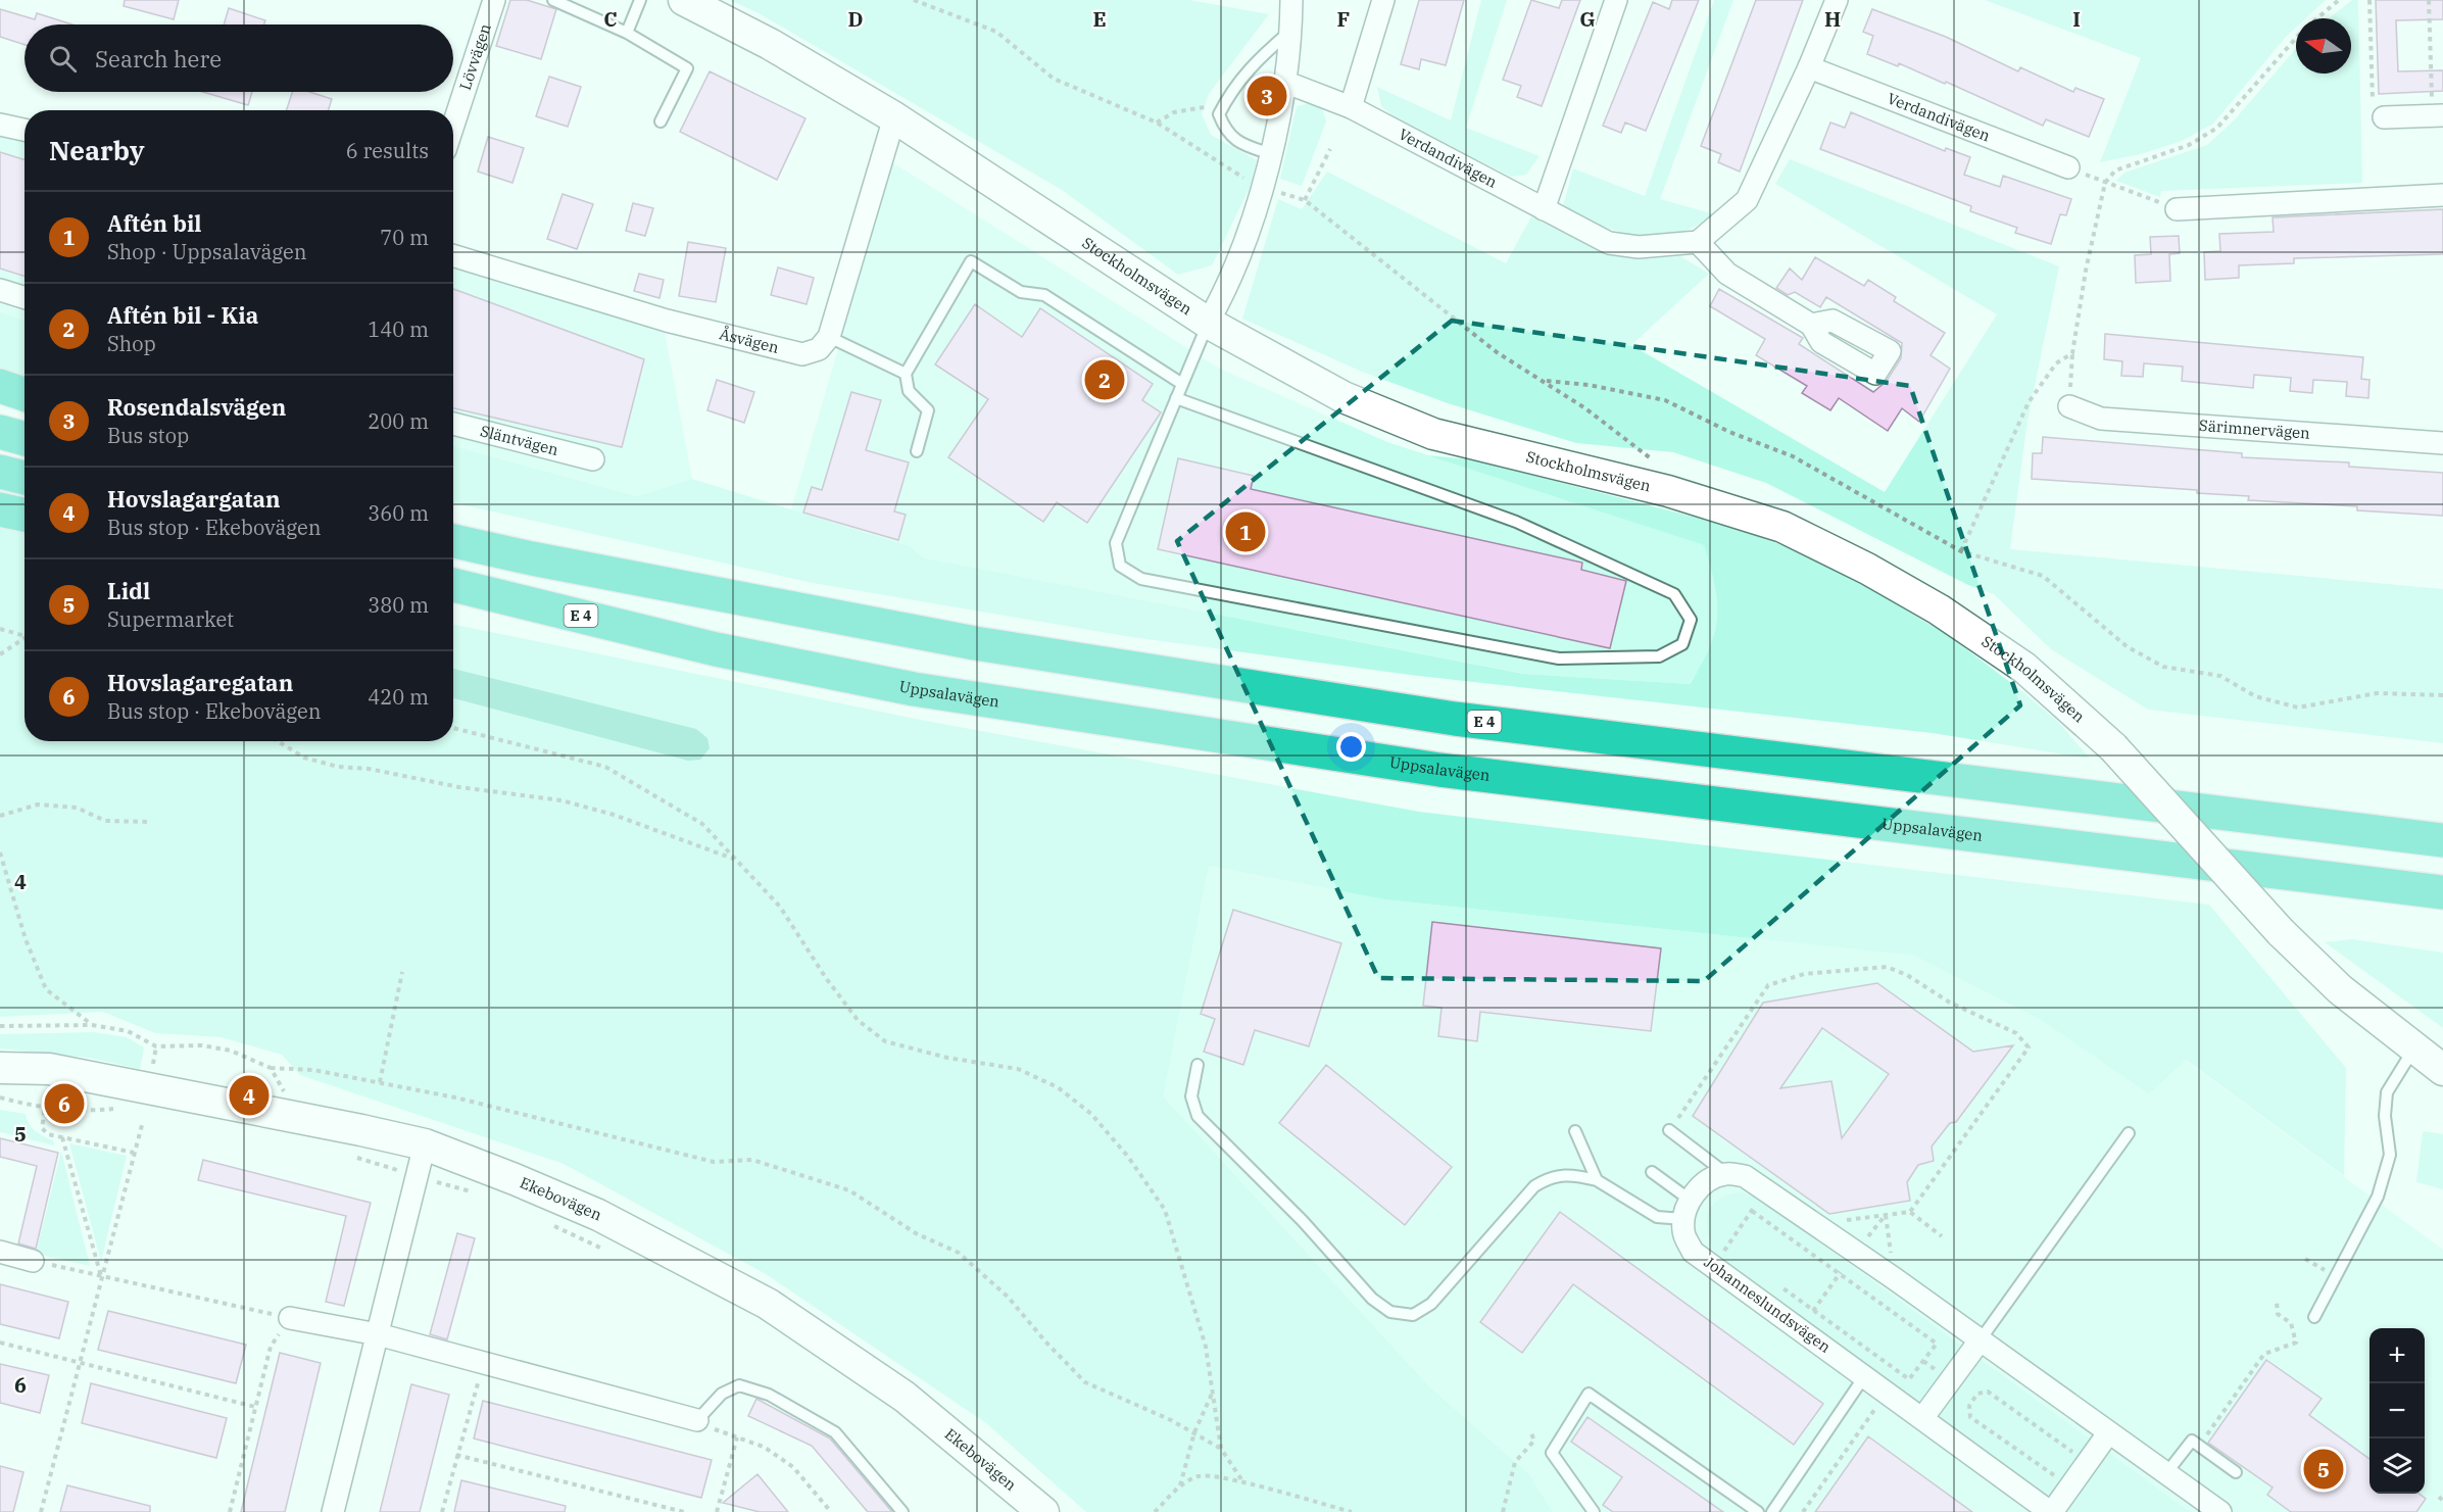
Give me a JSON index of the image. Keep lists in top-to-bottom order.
{
  "streets": {
    "highway": ["E 4", "Uppsalavägen"],
    "main road": ["Stockholmsvägen", "Ekebovägen"],
    "street": [
      "Lövvägen",
      "Verdandivägen",
      "Åsvägen",
      "Särimnervägen",
      "Släntvägen",
      "Johanneslundsvägen"
    ]
  },
  "north": "left",
  "page": {
    "search": "Search here",
    "pins": [
      "3",
      "2",
      "1",
      "4",
      "6",
      "5"
    ],
    "heading": ["Nearby", "6 results"],
    "list": [
      {
        "mark": "1",
        "name": "Aftén bil",
        "note": "Shop · Uppsalavägen",
        "value": "70 m"
      },
      {
        "mark": "2",
        "name": "Aftén bil - Kia",
        "note": "Shop",
        "value": "140 m"
      },
      {
        "mark": "3",
        "name": "Rosendalsvägen",
        "note": "Bus stop",
        "value": "200 m"
      },
      {
        "mark": "4",
        "name": "Hovslagargatan",
        "note": "Bus stop · Ekebovägen",
        "value": "360 m"
      },
      {
        "mark": "5",
        "name": "Lidl",
        "note": "Supermarket",
        "value": "380 m"
      },
      {
        "mark": "6",
        "name": "Hovslagaregatan",
        "note": "Bus stop · Ekebovägen",
        "value": "420 m"
      }
    ],
    "map_buttons": ["+", "−"]
  },
  "grid": {
    "columns": [
      "C",
      "D",
      "E",
      "F",
      "G",
      "H",
      "I"
    ],
    "rows": ["4", "5", "6"]
  }
}
